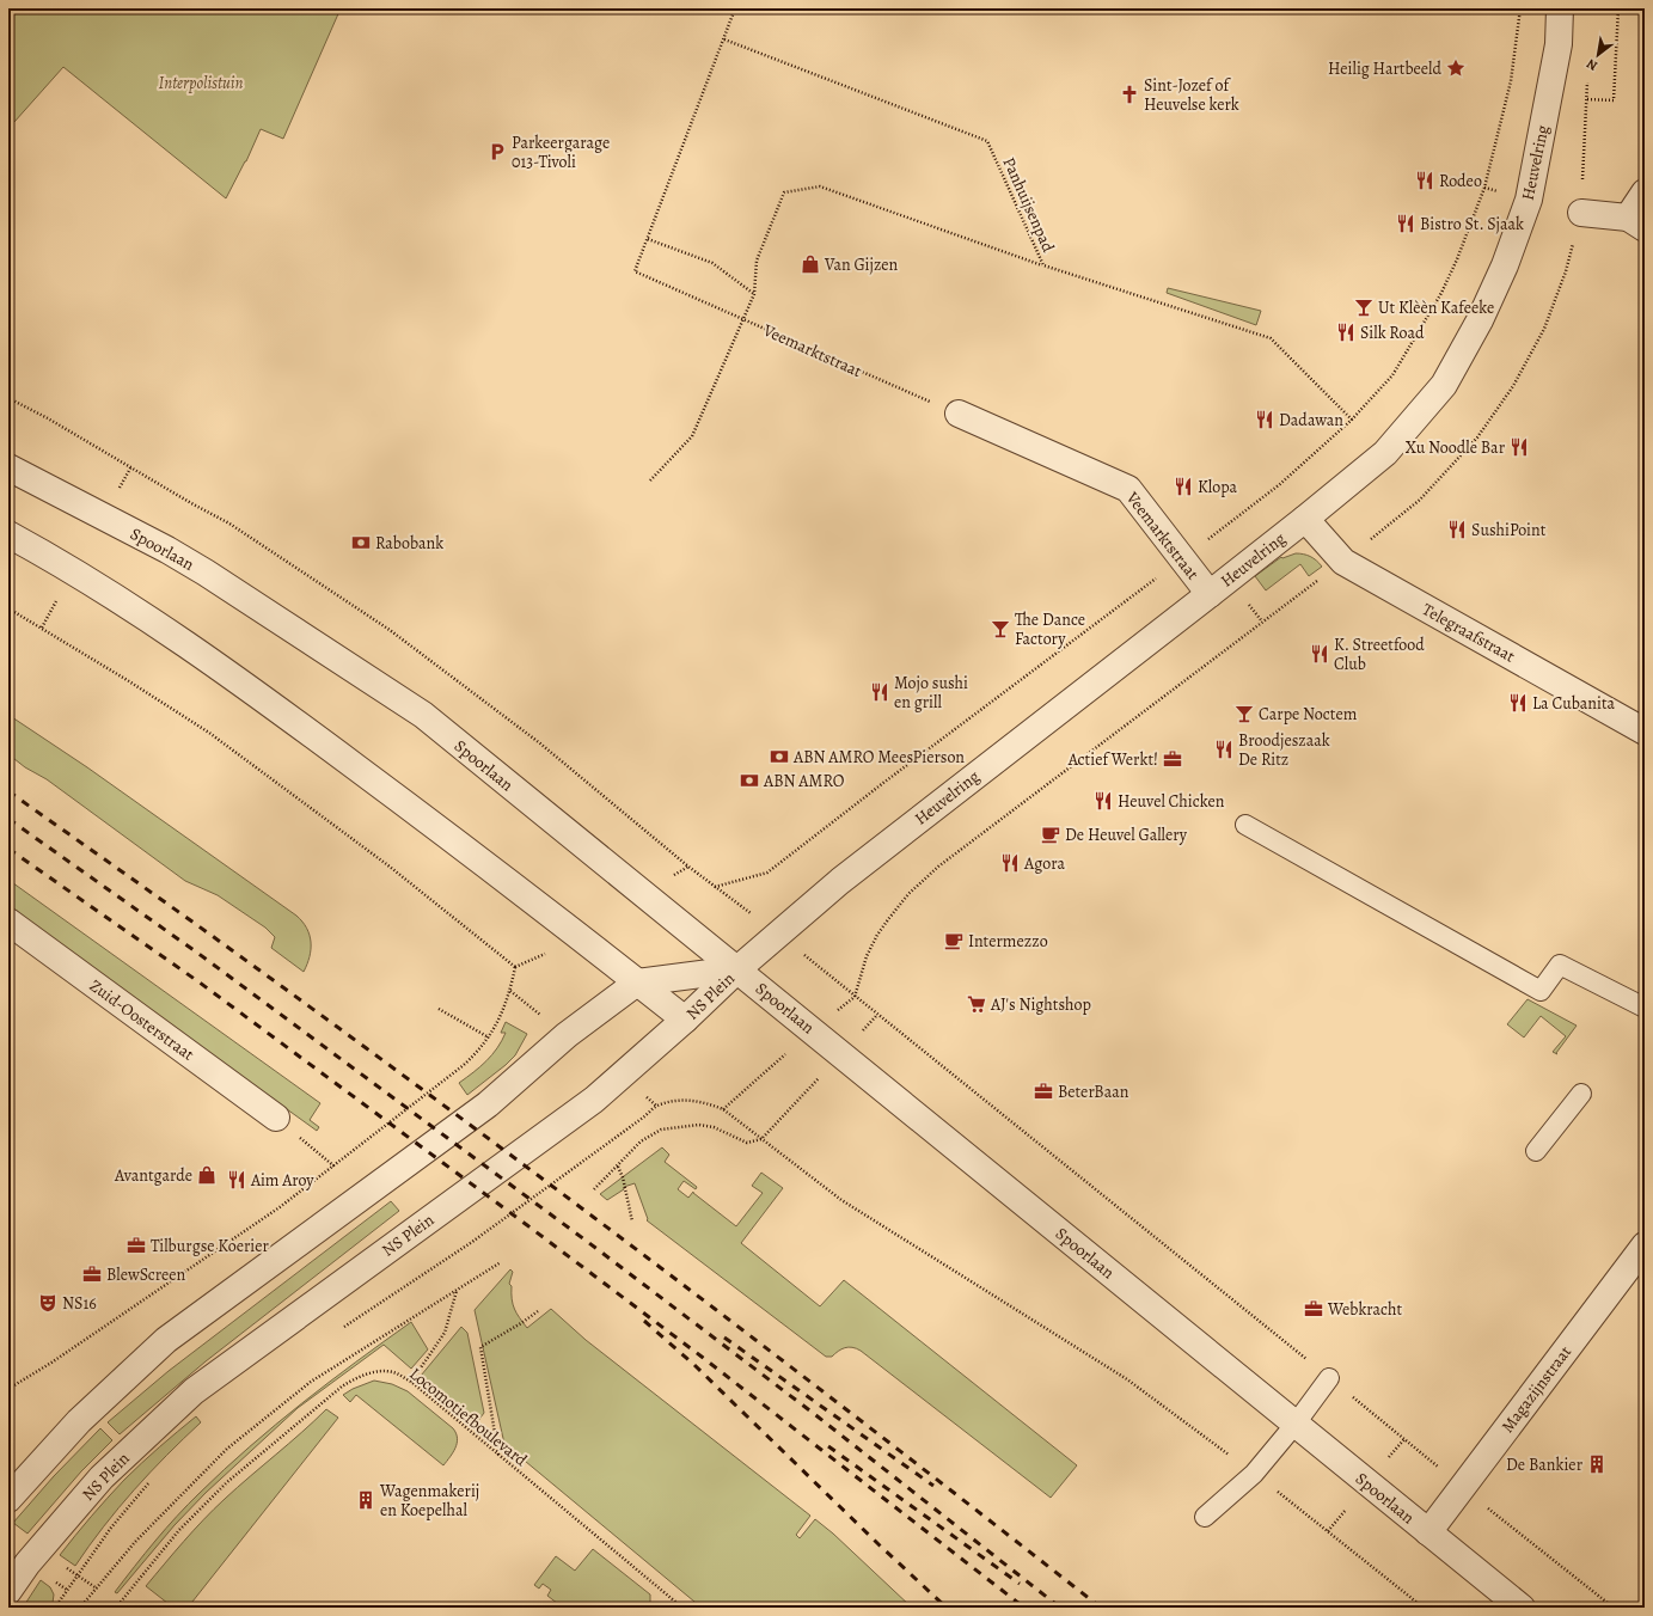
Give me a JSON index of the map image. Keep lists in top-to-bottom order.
{
  "streets": {
    "street": [
      "Heuvelring",
      "Veemarktstraat",
      "Spoorlaan",
      "Telegraafstraat",
      "NS Plein",
      "Zuid-Oosterstraat",
      "Magazijnstraat"
    ],
    "path": ["Panhuijsenpad", "Locomotiefboulevard"]
  },
  "crossings": [
    ["Heuvelring", "Veemarktstraat"],
    ["Heuvelring", "Spoorlaan"],
    ["Heuvelring", "Telegraafstraat"],
    ["Heuvelring", "NS Plein"],
    ["Panhuijsenpad", "Veemarktstraat"],
    ["Spoorlaan", "NS Plein"],
    ["Spoorlaan", "Magazijnstraat"]
  ],
  "parks": ["Interpolistuin"],
  "places": {
    "place": ["Heilig Hartbeeld"],
    "church": ["Sint-Jozef of Heuvelse kerk"],
    "parking": ["Parkeergarage 013-Tivoli"],
    "restaurant": [
      "Rodeo",
      "Bistro St. Sjaak",
      "Silk Road",
      "Dadawan",
      "Xu Noodle Bar",
      "Klopa",
      "SushiPoint",
      "K. Streetfood Club",
      "Mojo sushi en grill",
      "La Cubanita",
      "Broodjeszaak De Ritz",
      "Heuvel Chicken",
      "Agora",
      "Aim Aroy"
    ],
    "shop": ["Van Gijzen", "Avantgarde"],
    "bar": ["Ut Klèèn Kafeeke", "The Dance Factory", "Carpe Noctem"],
    "bank": ["Rabobank", "ABN AMRO MeesPierson", "ABN AMRO"],
    "office": [
      "Actief Werkt!",
      "BeterBaan",
      "Tilburgse Koerier",
      "BlewScreen",
      "Webkracht"
    ],
    "cafe": ["De Heuvel Gallery", "Intermezzo"],
    "supermarket": ["AJ's Nightshop"],
    "theatre": ["NS16"],
    "building": ["De Bankier", "Wagenmakerij en Koepelhal"]
  },
  "north": "bottom left"
}
